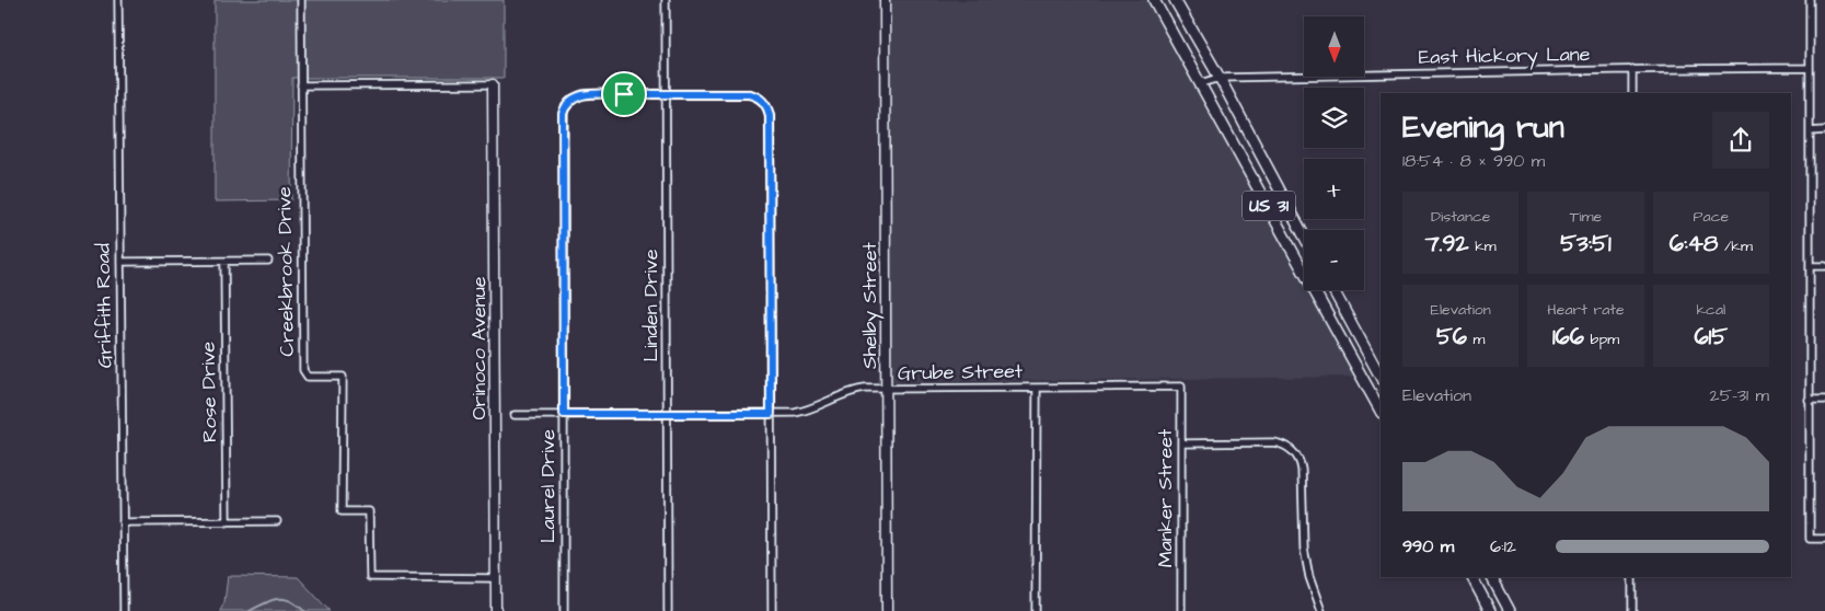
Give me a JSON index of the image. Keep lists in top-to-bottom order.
{
  "streets": {
    "main road": ["US 31"],
    "street": [
      "East Hickory Lane",
      "Creekbrook Drive",
      "Griffith Road",
      "Linden Drive",
      "Shelby Street",
      "Orinoco Avenue",
      "Grube Street",
      "Rose Drive",
      "Laurel Drive",
      "Manker Street"
    ]
  },
  "crossings": [
    ["East Hickory Lane", "US 31"],
    ["Creekbrook Drive", "Orinoco Avenue"],
    ["Linden Drive", "Grube Street"],
    ["Linden Drive", "Laurel Drive"],
    ["Shelby Street", "Grube Street"],
    ["Grube Street", "Laurel Drive"],
    ["Grube Street", "Manker Street"]
  ],
  "north": "bottom",
  "page": {
    "map_buttons": ["+", "−"],
    "heading": ["Evening run", "18:54 · 8 × 990 m"],
    "stats": [
      ["Distance", "7.92 km"],
      ["Time", "53:51"],
      ["Pace", "6:48 /km"],
      ["Elevation", "56 m"],
      ["Heart rate", "166 bpm"],
      ["kcal", "615"]
    ],
    "chart": ["Elevation", "25–31 m"],
    "list": [
      {
        "name": "990 m",
        "note": "6:12"
      }
    ]
  }
}
